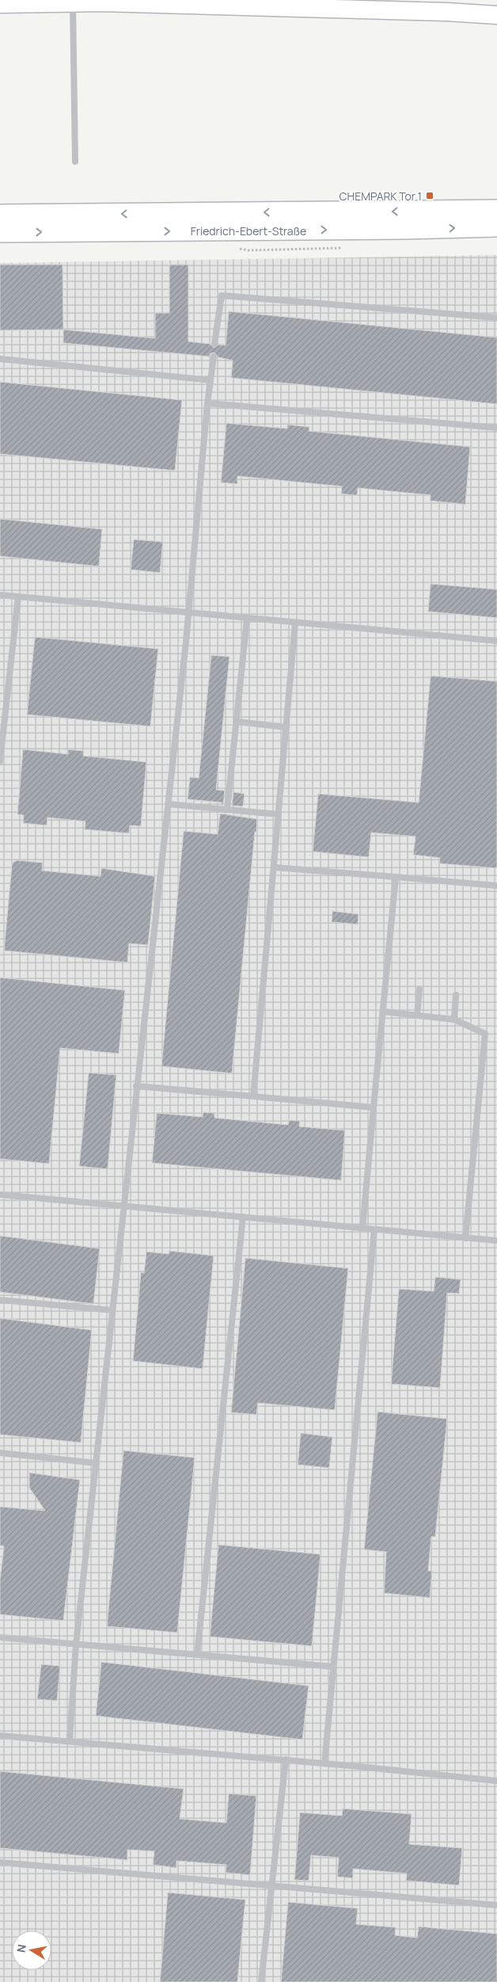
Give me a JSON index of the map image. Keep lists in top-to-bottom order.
{
  "streets": {
    "main road": ["Friedrich-Ebert-Straße"]
  },
  "places": {
    "transit": ["CHEMPARK Tor 1"]
  },
  "north": "left"
}
